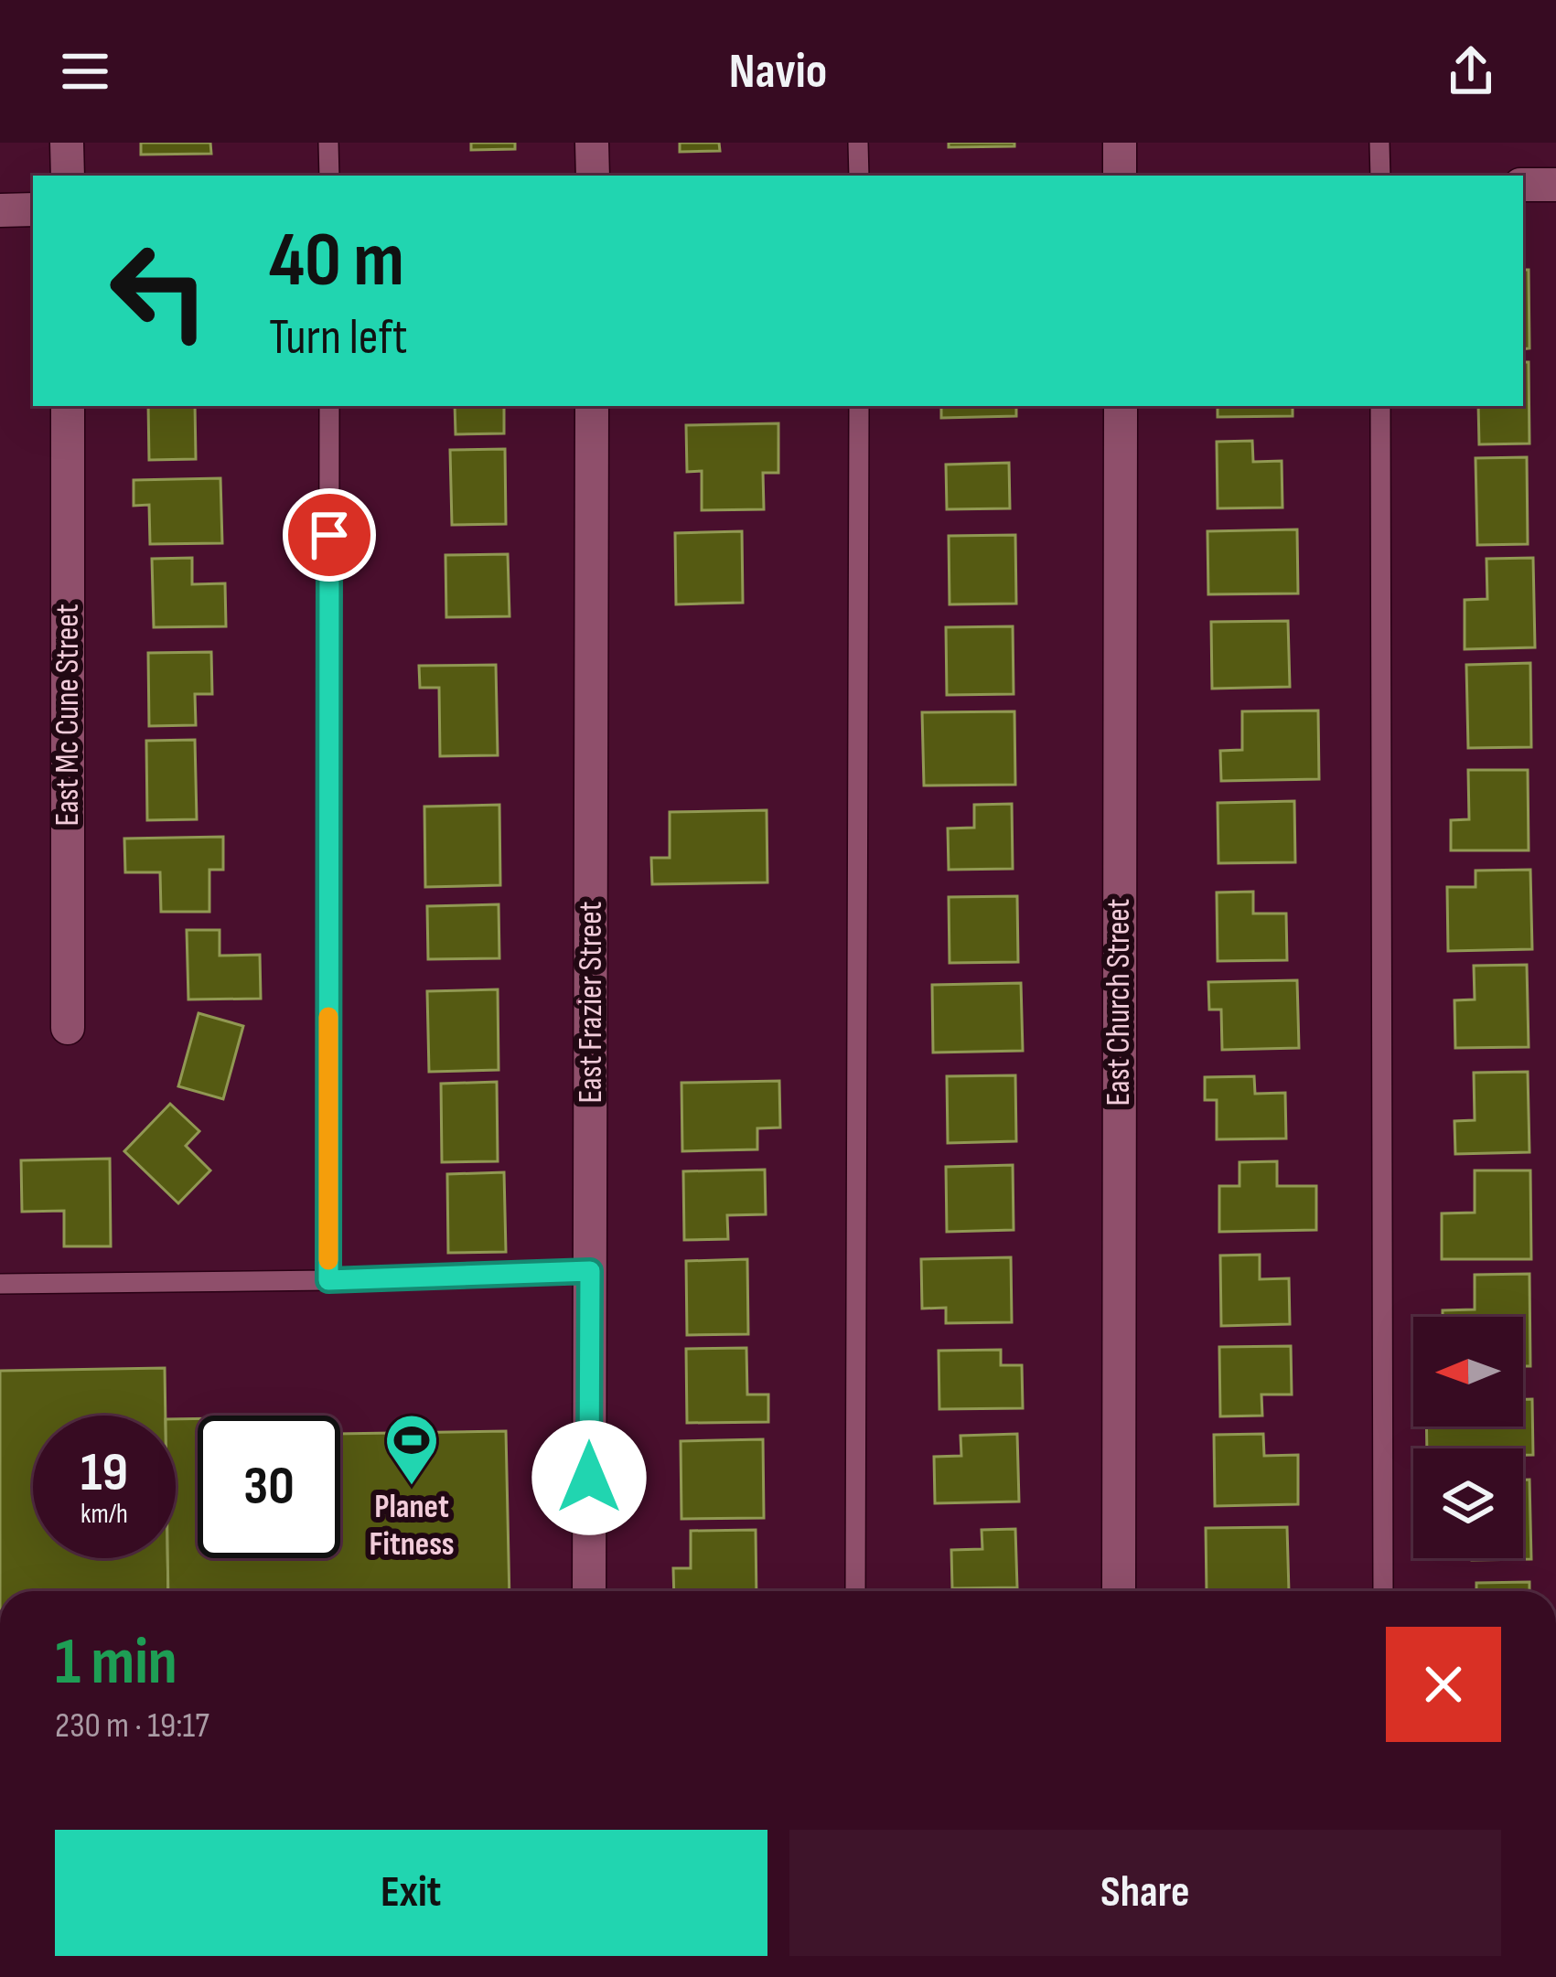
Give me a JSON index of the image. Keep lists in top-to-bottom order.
{
  "streets": {
    "street": ["East Mc Cune Street", "East Frazier Street", "East Church Street"]
  },
  "places": {
    "sports": ["Planet Fitness"]
  },
  "north": "left",
  "page": {
    "header": "Navio",
    "turn": ["40 m", "Turn left"],
    "speed": "19 km/h",
    "limit": "30",
    "heading": ["1 min", "230 m · 19:17"],
    "buttons": ["Exit", "Share"]
  }
}
